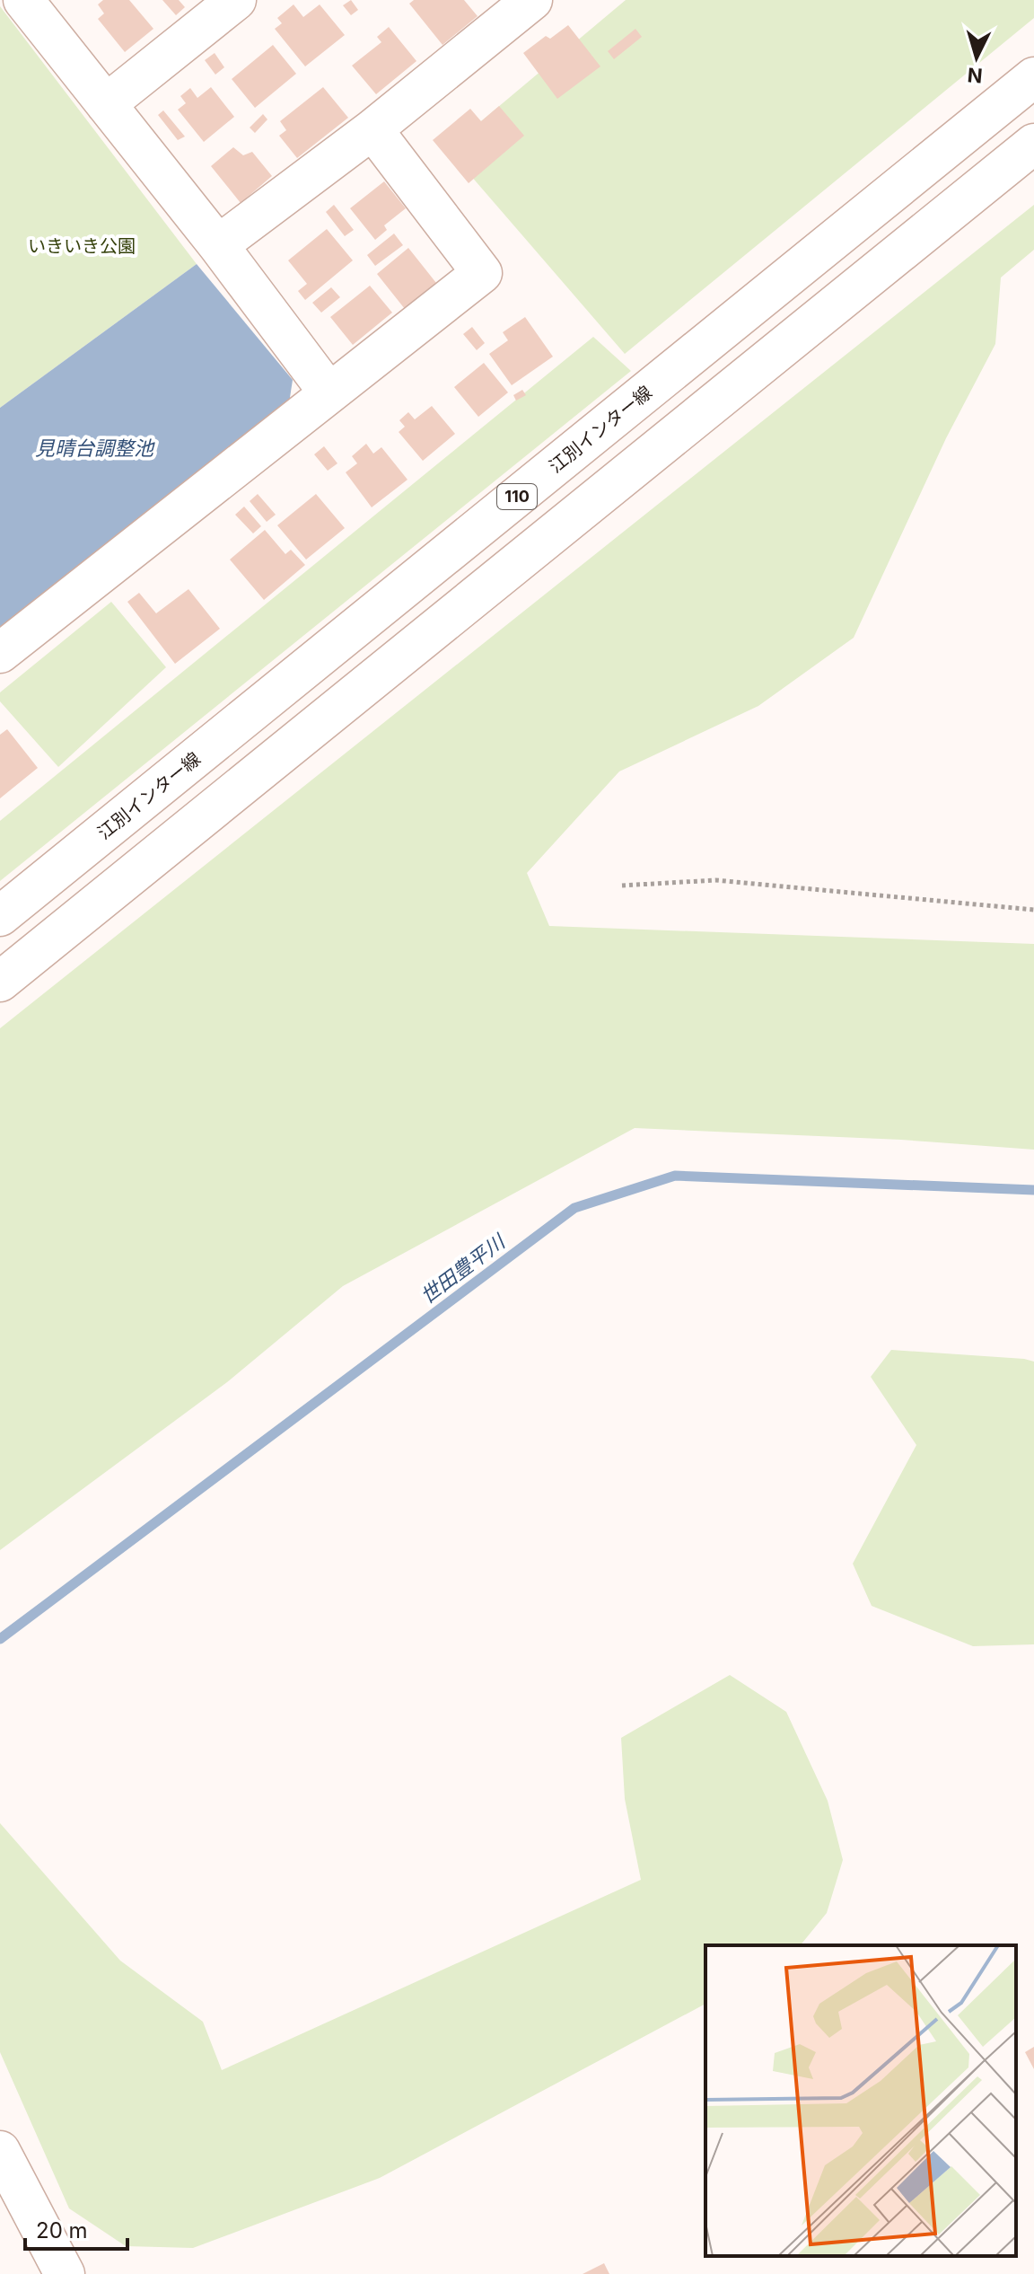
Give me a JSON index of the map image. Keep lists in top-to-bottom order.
{
  "streets": {
    "main road": ["江別インター線", "110"]
  },
  "water": ["見晴台調整池", "世田豊平川"],
  "parks": ["いきいき公園"],
  "scale_bar": "20 m",
  "north": "bottom"
}
